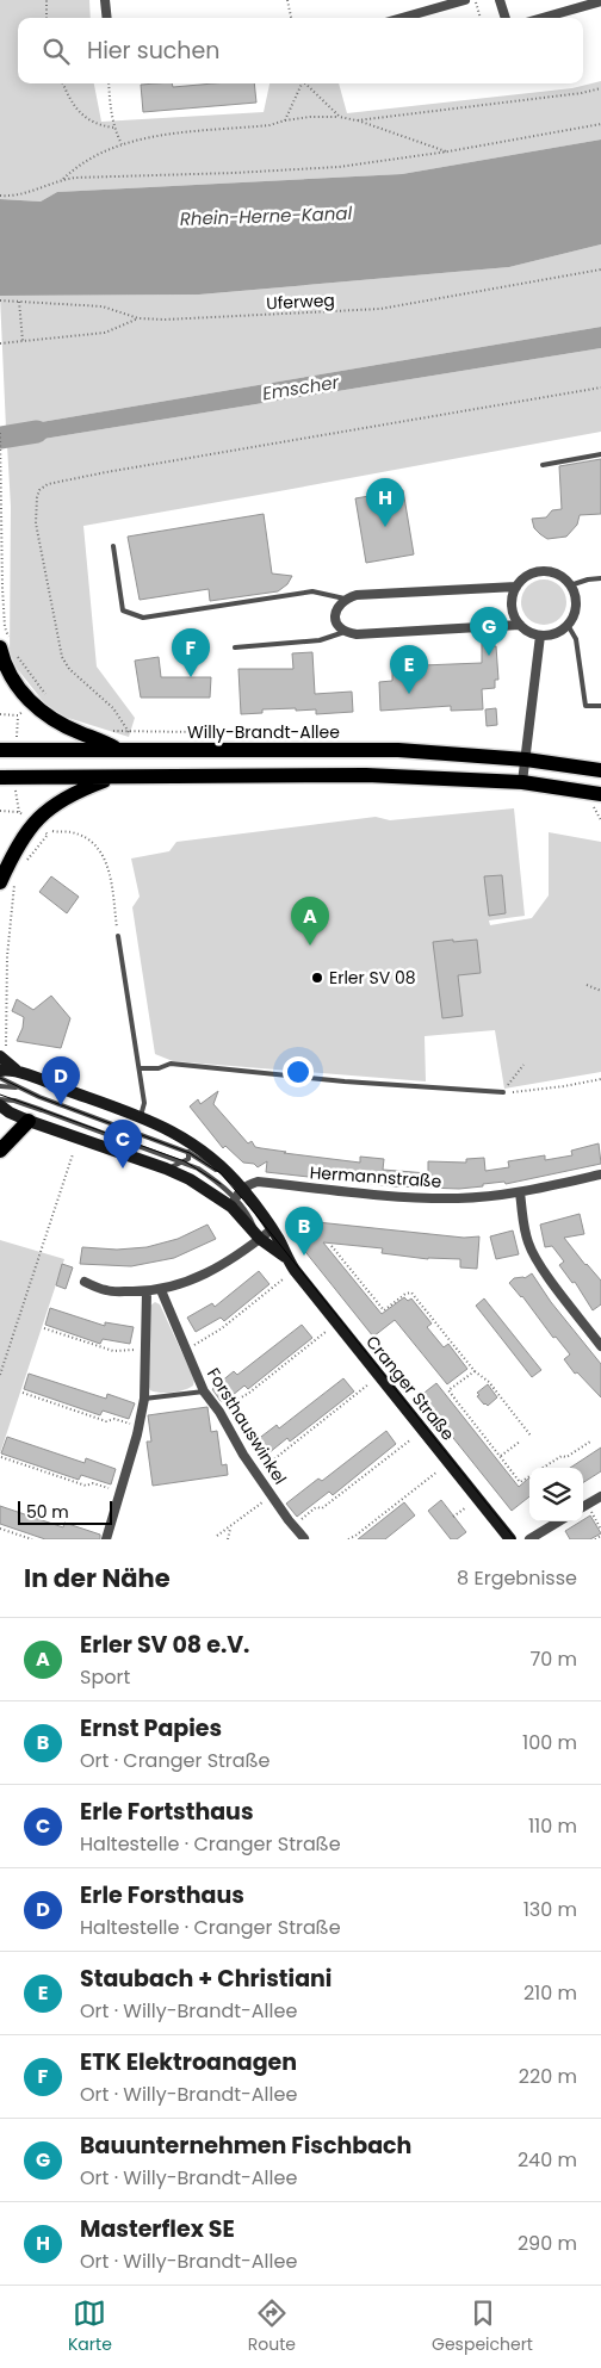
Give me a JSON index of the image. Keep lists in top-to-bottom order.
{
  "streets": {
    "main road": ["Willy-Brandt-Allee", "Cranger Straße"],
    "street": ["Hermannstraße", "Forsthauswinkel"],
    "path": ["Uferweg"]
  },
  "crossings": [
    ["Hermannstraße", "Cranger Straße"]
  ],
  "water": ["Rhein-Herne-Kanal", "Emscher"],
  "places": ["Erler SV 08"],
  "scale_bar": "50 m",
  "page": {
    "search": "Hier suchen",
    "pins": [
      "H",
      "G",
      "F",
      "E",
      "A",
      "D",
      "C",
      "B"
    ],
    "scale": "50 m",
    "heading": ["In der Nähe", "8 Ergebnisse"],
    "list": [
      {
        "mark": "A",
        "name": "Erler SV 08 e.V.",
        "note": "Sport",
        "value": "70 m"
      },
      {
        "mark": "B",
        "name": "Ernst Papies",
        "note": "Ort · Cranger Straße",
        "value": "100 m"
      },
      {
        "mark": "C",
        "name": "Erle Fortsthaus",
        "note": "Haltestelle · Cranger Straße",
        "value": "110 m"
      },
      {
        "mark": "D",
        "name": "Erle Forsthaus",
        "note": "Haltestelle · Cranger Straße",
        "value": "130 m"
      },
      {
        "mark": "E",
        "name": "Staubach + Christiani",
        "note": "Ort · Willy-Brandt-Allee",
        "value": "210 m"
      },
      {
        "mark": "F",
        "name": "ETK Elektroanagen",
        "note": "Ort · Willy-Brandt-Allee",
        "value": "220 m"
      },
      {
        "mark": "G",
        "name": "Bauunternehmen Fischbach",
        "note": "Ort · Willy-Brandt-Allee",
        "value": "240 m"
      },
      {
        "mark": "H",
        "name": "Masterflex SE",
        "note": "Ort · Willy-Brandt-Allee",
        "value": "290 m"
      }
    ],
    "nav": ["Karte", "Route", "Gespeichert"]
  }
}
